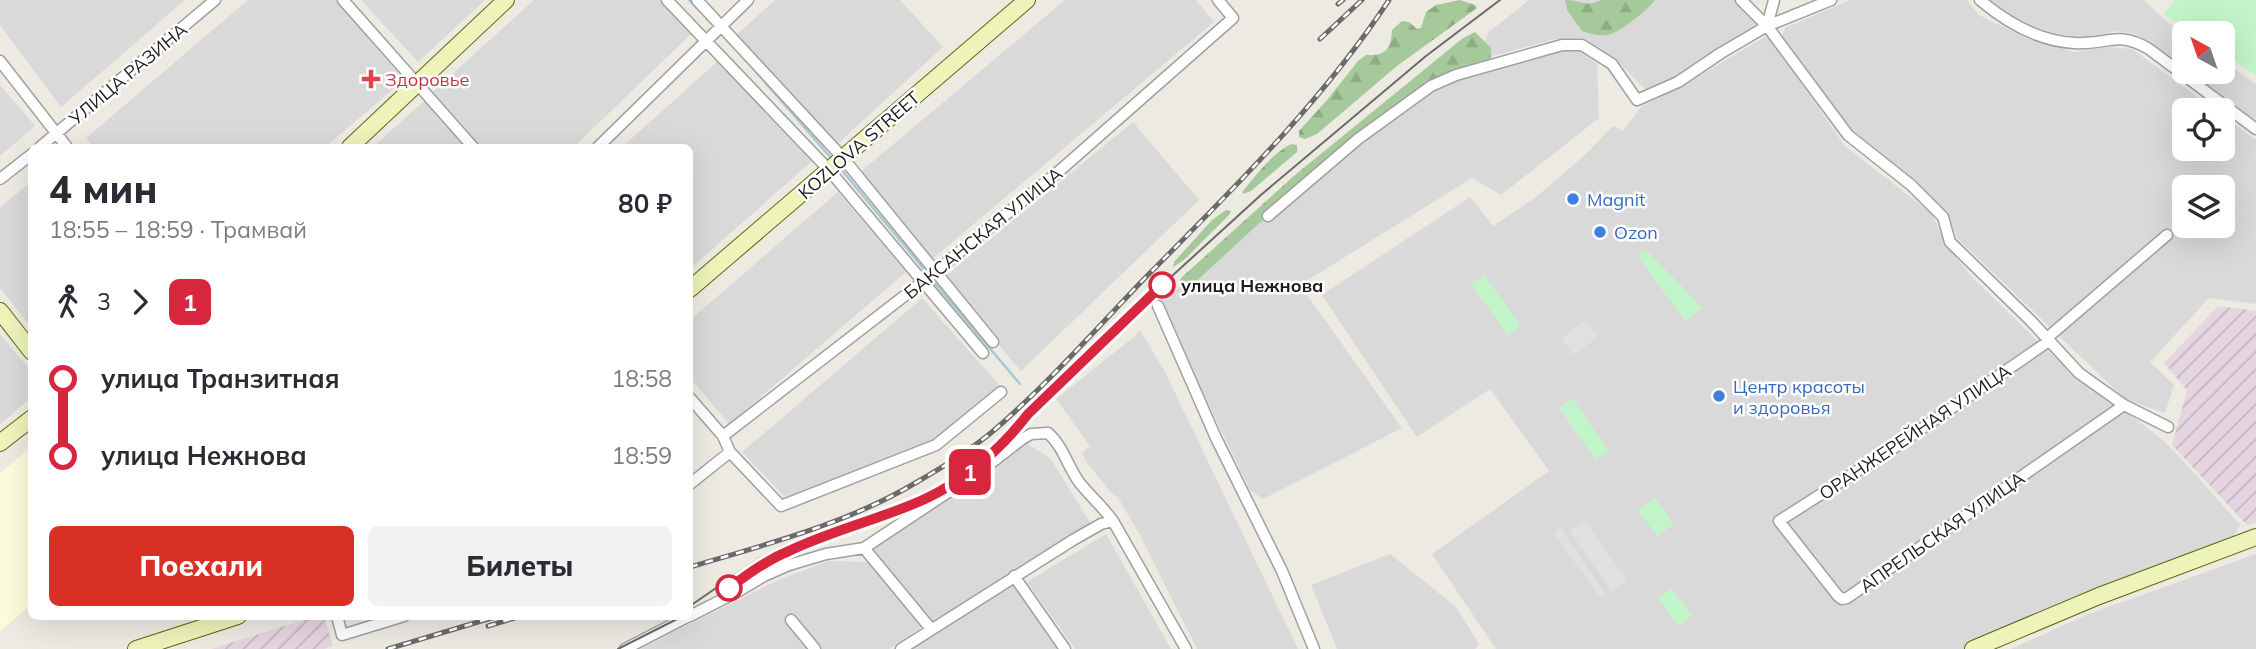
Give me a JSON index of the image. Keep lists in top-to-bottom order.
{
  "streets": {
    "street": [
      "УЛИЦА РАЗИНА",
      "KOZLOVA STREET",
      "БАКСАНСКАЯ УЛИЦА",
      "ОРАНЖЕРЕЙНАЯ УЛИЦА",
      "АПРЕЛЬСКАЯ УЛИЦА"
    ]
  },
  "crossings": [
    ["ОРАНЖЕРЕЙНАЯ УЛИЦА", "АПРЕЛЬСКАЯ УЛИЦА"]
  ],
  "places": {
    "health": ["Здоровье"],
    "other": [
      "Magnit",
      "Ozon",
      "улица Нежнова",
      "Центр красоты и здоровья"
    ]
  },
  "lines": ["tram line 1"],
  "north": "top left",
  "page": {
    "on_map": "1",
    "heading": ["4 мин", "18:55 – 18:59 · Трамвай", "80 ₽"],
    "legs": ["3", "1"],
    "list": [
      {
        "name": "улица Транзитная",
        "value": "18:58"
      },
      {
        "name": "улица Нежнова",
        "value": "18:59"
      }
    ],
    "buttons": ["Поехали", "Билеты"]
  }
}
